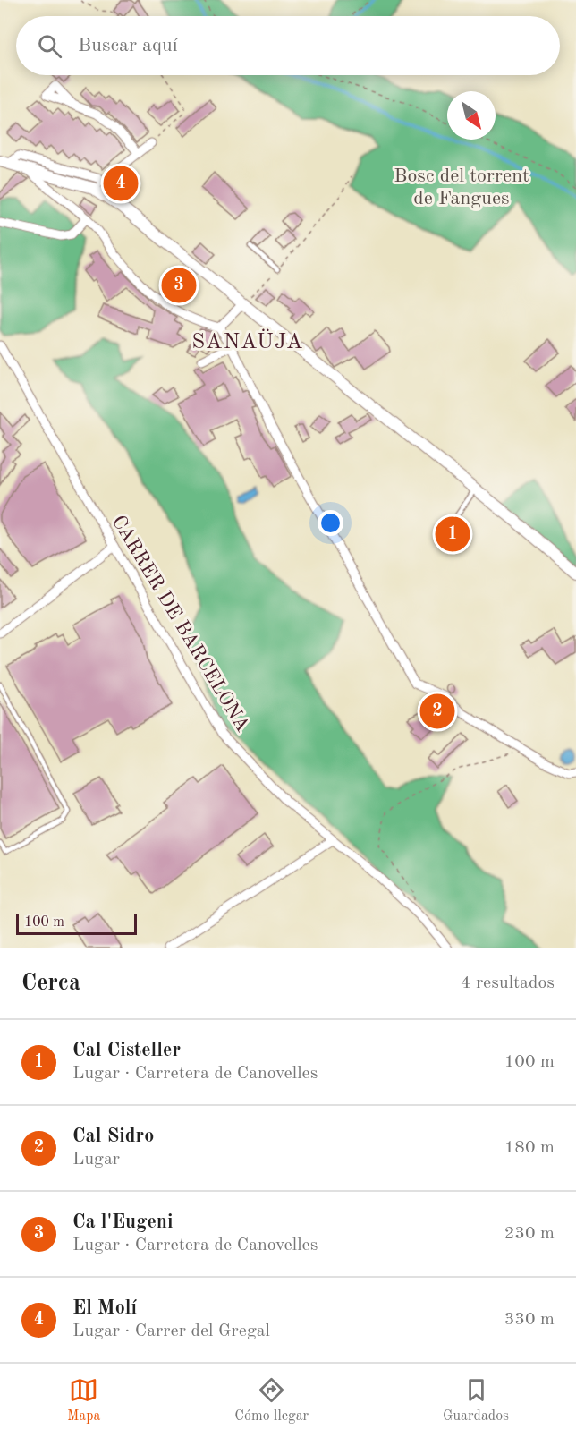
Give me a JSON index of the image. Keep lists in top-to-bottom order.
{
  "streets": {
    "street": ["CARRER DE BARCELONA"]
  },
  "districts": ["SANAÜJA"],
  "parks": ["Bosc del torrent de Fangues"],
  "scale_bar": "100 m",
  "north": "bottom right",
  "page": {
    "search": "Buscar aquí",
    "pins": [
      "4",
      "3",
      "1",
      "2"
    ],
    "scale": "100 m",
    "heading": ["Cerca", "4 resultados"],
    "list": [
      {
        "mark": "1",
        "name": "Cal Cisteller",
        "note": "Lugar · Carretera de Canovelles",
        "value": "100 m"
      },
      {
        "mark": "2",
        "name": "Cal Sidro",
        "note": "Lugar",
        "value": "180 m"
      },
      {
        "mark": "3",
        "name": "Ca l'Eugeni",
        "note": "Lugar · Carretera de Canovelles",
        "value": "230 m"
      },
      {
        "mark": "4",
        "name": "El Molí",
        "note": "Lugar · Carrer del Gregal",
        "value": "330 m"
      }
    ],
    "nav": ["Mapa", "Cómo llegar", "Guardados"]
  }
}
